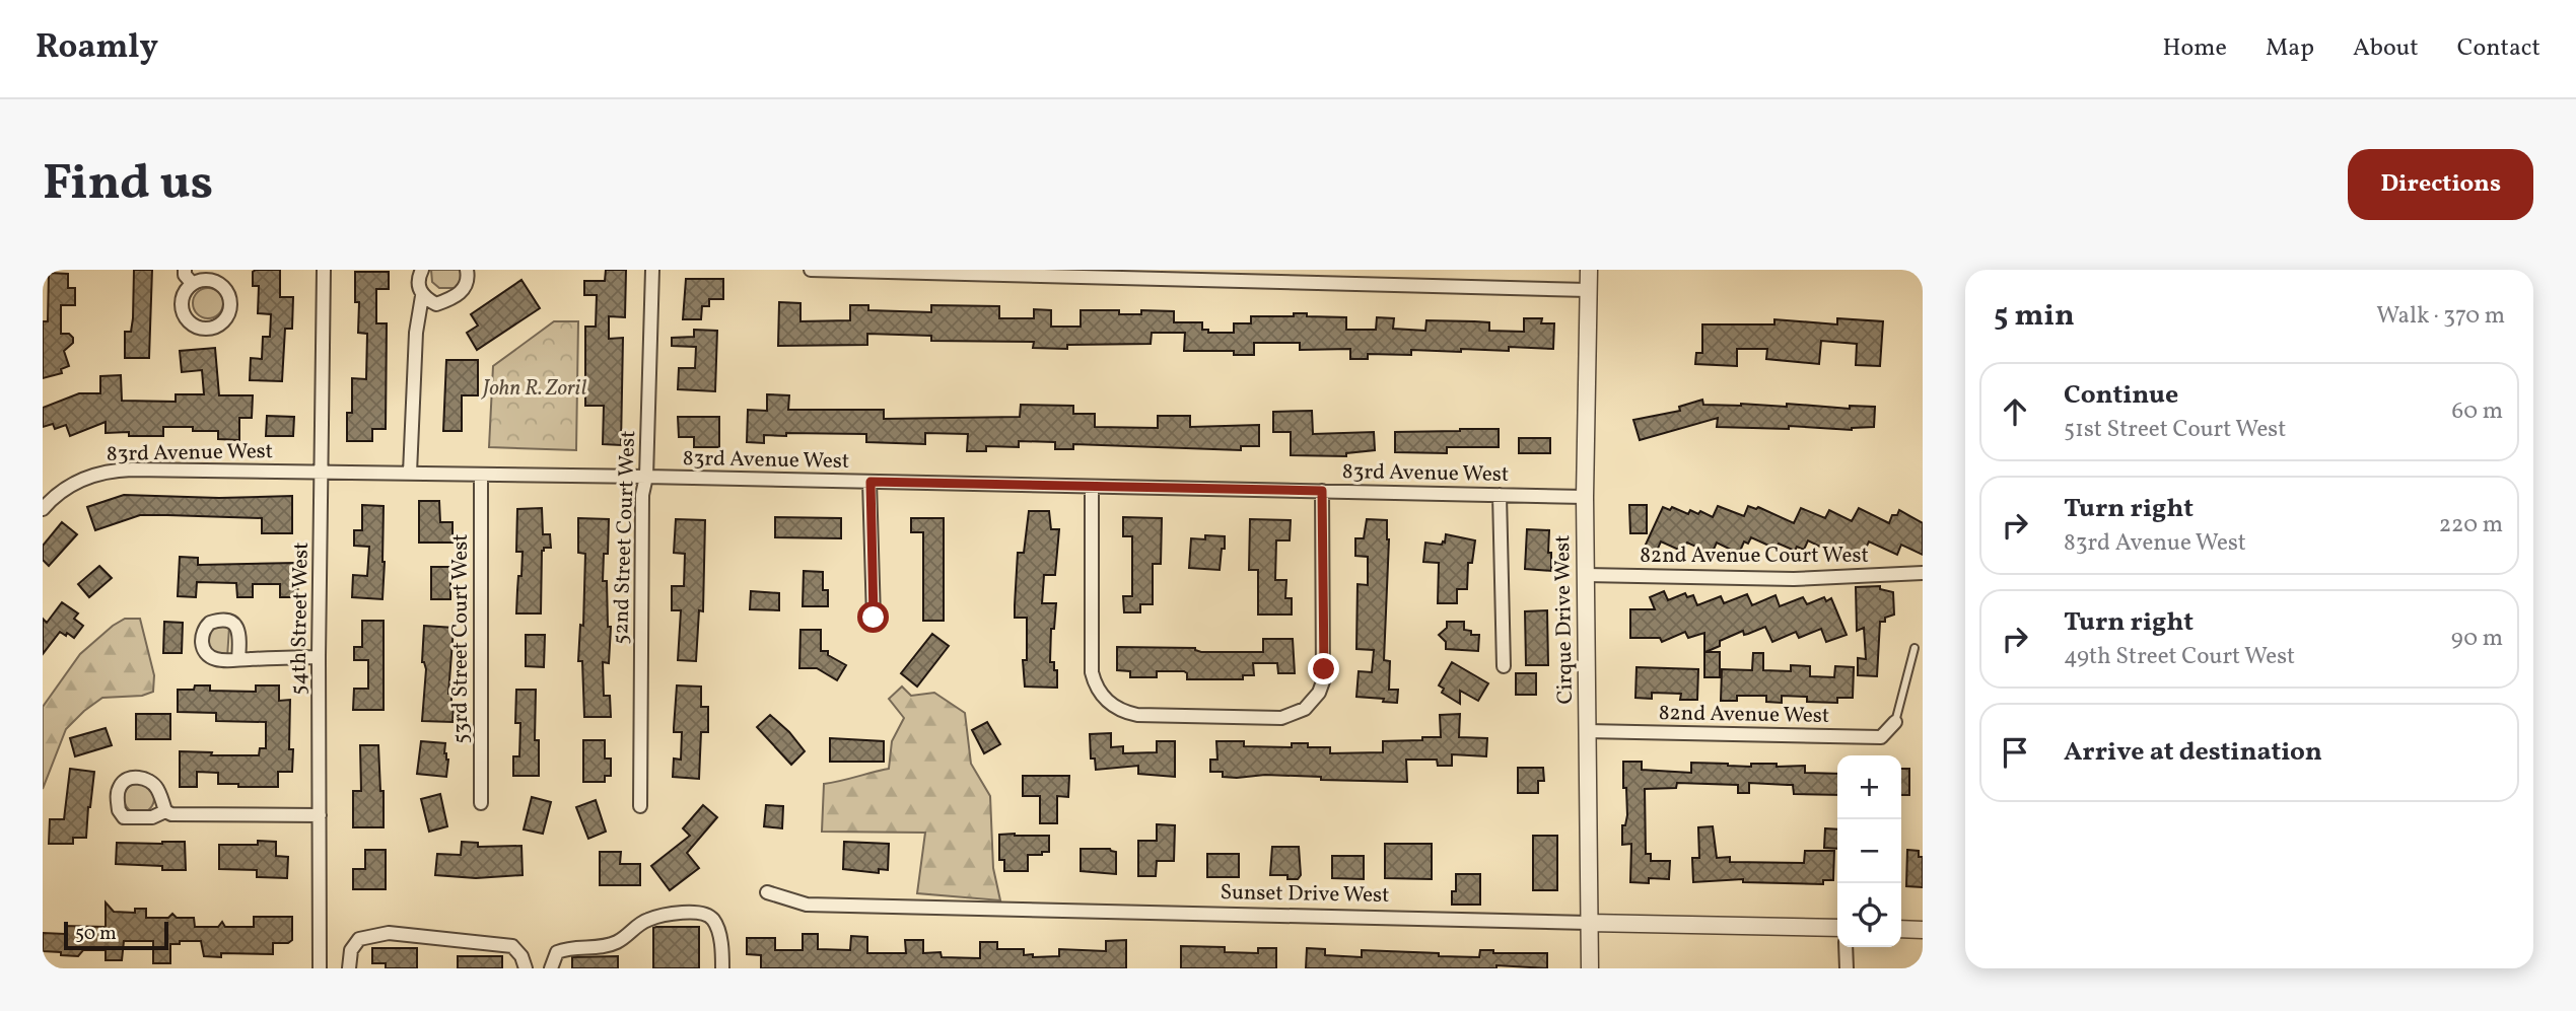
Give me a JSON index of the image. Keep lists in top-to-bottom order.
{
  "streets": {
    "street": [
      "83rd Avenue West",
      "52nd Street Court West",
      "82nd Avenue Court West",
      "54th Street West",
      "Cirque Drive West",
      "53rd Street Court West",
      "82nd Avenue West",
      "Sunset Drive West"
    ]
  },
  "crossings": [
    ["83rd Avenue West", "52nd Street Court West"],
    ["83rd Avenue West", "54th Street West"],
    ["83rd Avenue West", "Cirque Drive West"],
    ["83rd Avenue West", "53rd Street Court West"],
    ["82nd Avenue Court West", "Cirque Drive West"],
    ["Cirque Drive West", "82nd Avenue West"],
    ["Cirque Drive West", "Sunset Drive West"]
  ],
  "parks": ["John R. Zoril"],
  "scale_bar": "50 m",
  "page": {
    "header": "Roamly",
    "nav": [
      "Home",
      "Map",
      "About",
      "Contact"
    ],
    "buttons": "Directions",
    "title": "Find us",
    "heading": ["5 min", "Walk · 370 m"],
    "list": [
      ["Continue", "51st Street Court West", "60 m"],
      ["Turn right", "83rd Avenue West", "220 m"],
      ["Turn right", "49th Street Court West", "90 m"],
      "Arrive at destination"
    ],
    "map_buttons": ["+", "−"],
    "scale": "50 m"
  }
}
